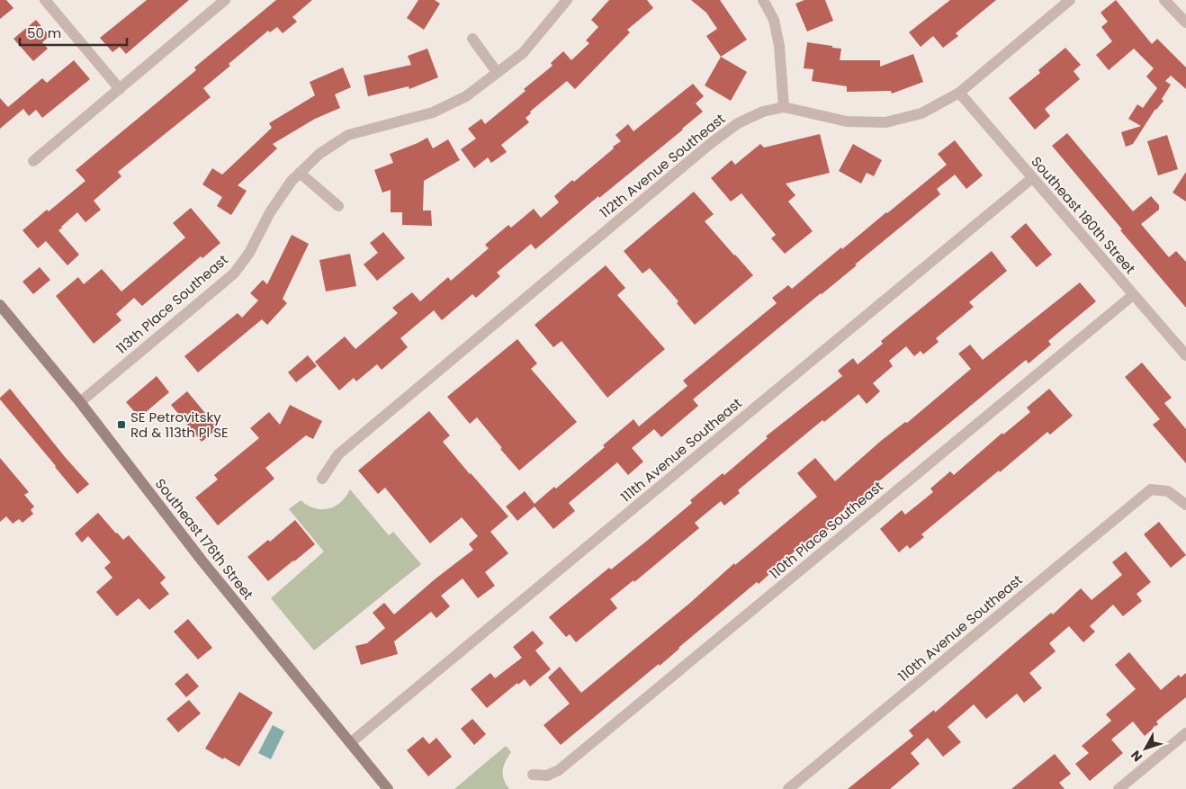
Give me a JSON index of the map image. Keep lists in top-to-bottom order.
{
  "streets": {
    "main road": ["Southeast 176th Street"],
    "street": [
      "112th Avenue Southeast",
      "Southeast 180th Street",
      "113th Place Southeast",
      "111th Avenue Southeast",
      "110th Place Southeast",
      "110th Avenue Southeast"
    ]
  },
  "crossings": [
    ["112th Avenue Southeast", "Southeast 180th Street"],
    ["Southeast 180th Street", "111th Avenue Southeast"],
    ["Southeast 180th Street", "110th Place Southeast"],
    ["113th Place Southeast", "Southeast 176th Street"],
    ["111th Avenue Southeast", "Southeast 176th Street"]
  ],
  "places": {
    "transit": ["SE Petrovitsky Rd & 113th Pl SE"]
  },
  "scale_bar": "50 m",
  "north": "bottom left"
}
